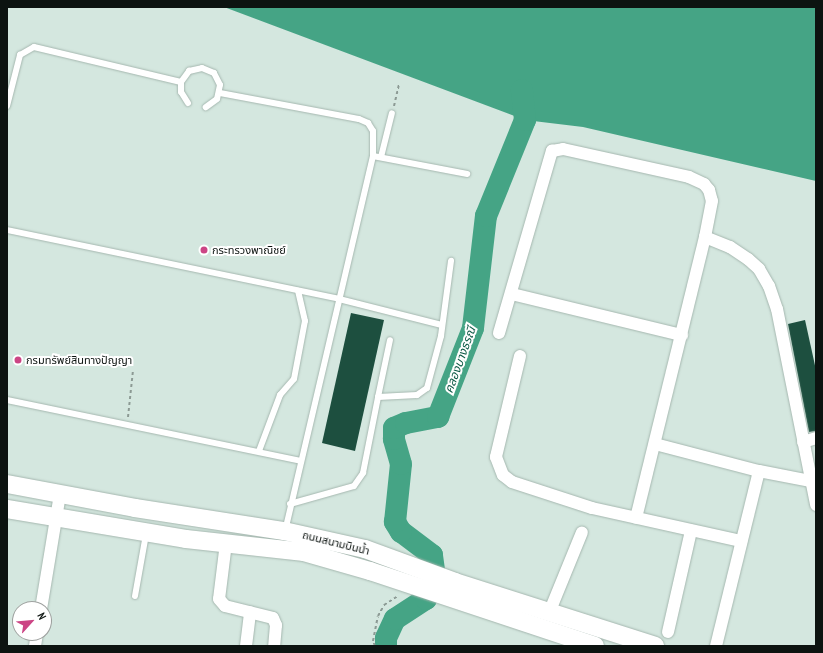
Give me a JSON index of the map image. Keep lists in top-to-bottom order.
{
  "streets": {
    "main road": ["ถนนสนามบินน้ำ"]
  },
  "water": ["คลองบางธรณี"],
  "places": ["กระทรวงพาณิชย์", "กรมทรัพย์สินทางปัญญา"],
  "north": "top right"
}
